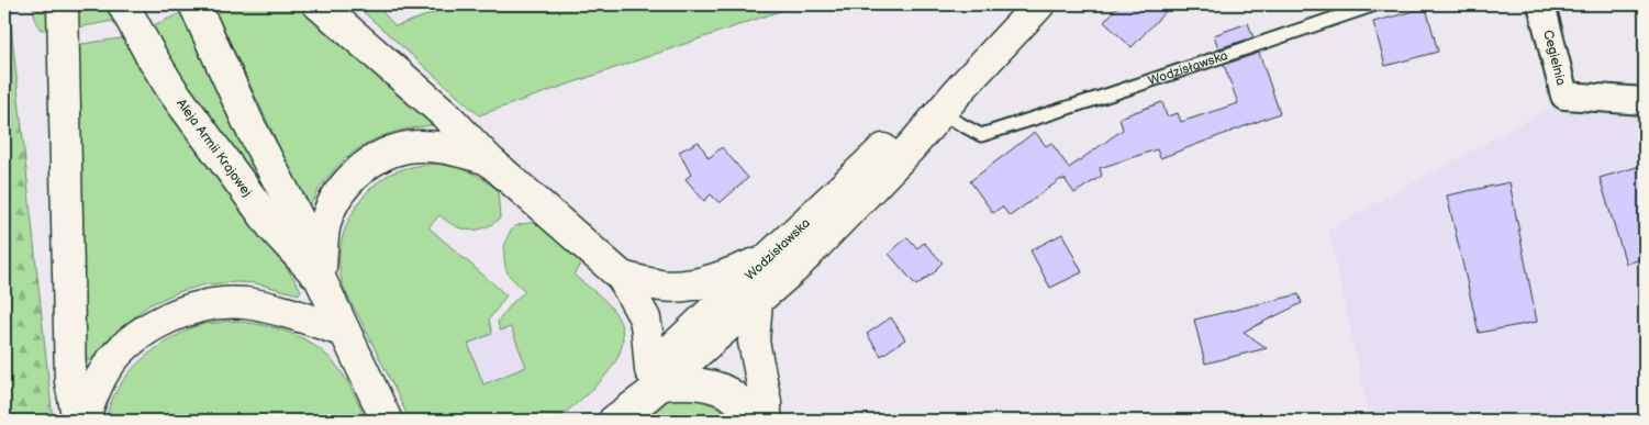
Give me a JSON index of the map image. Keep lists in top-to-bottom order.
{
  "streets": {
    "main road": ["Wodzisławska", "Aleja Armii Krajowej"],
    "street": ["Cegielnia"]
  }
}
